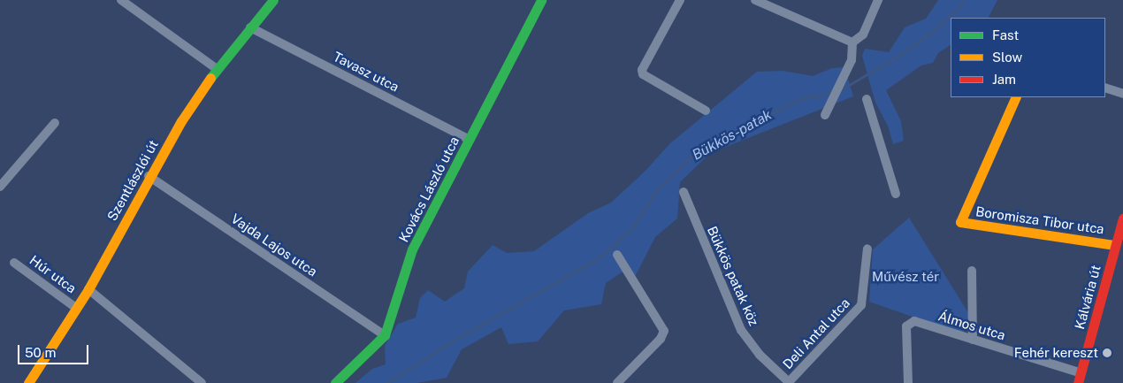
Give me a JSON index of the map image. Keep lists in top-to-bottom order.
{
  "streets": {
    "street": [
      "Tavasz utca",
      "Szentlászlói út",
      "Kovács László utca",
      "Boromisza Tibor utca",
      "Vajda Lajos utca",
      "Húr utca",
      "Bükkös patak köz",
      "Kálvária út",
      "Álmos utca",
      "Deli Antal utca"
    ]
  },
  "crossings": [
    ["Tavasz utca", "Szentlászlói út"],
    ["Tavasz utca", "Kovács László utca"],
    ["Szentlászlói út", "Vajda Lajos utca"],
    ["Szentlászlói út", "Húr utca"],
    ["Kovács László utca", "Vajda Lajos utca"],
    ["Boromisza Tibor utca", "Kálvária út"],
    ["Bükkös patak köz", "Deli Antal utca"],
    ["Kálvária út", "Álmos utca"]
  ],
  "water": ["Bükkös-patak"],
  "parks": ["Művész tér"],
  "places": ["Fehér kereszt"],
  "legend": ["Fast", "Slow", "Jam"],
  "scale_bar": "50 m"
}
